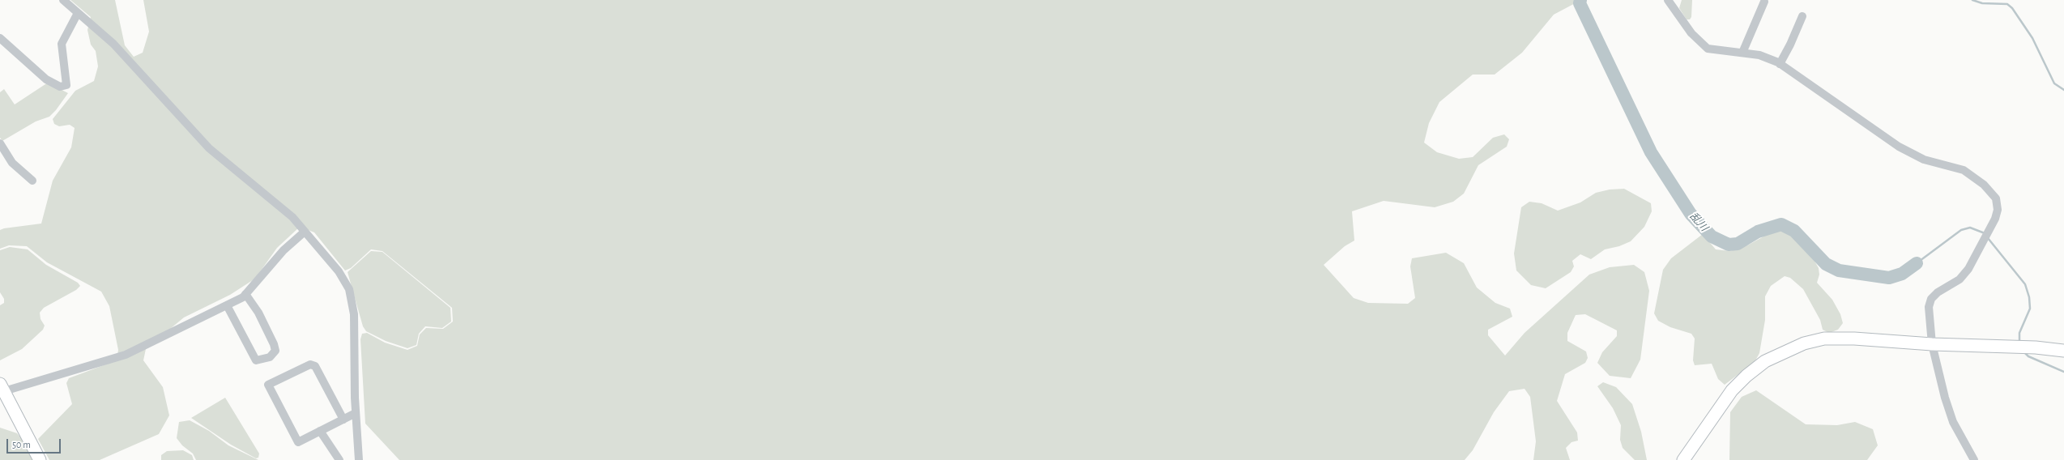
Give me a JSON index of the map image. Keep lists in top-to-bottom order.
{
  "water": ["乱川"],
  "scale_bar": "50 m"
}
